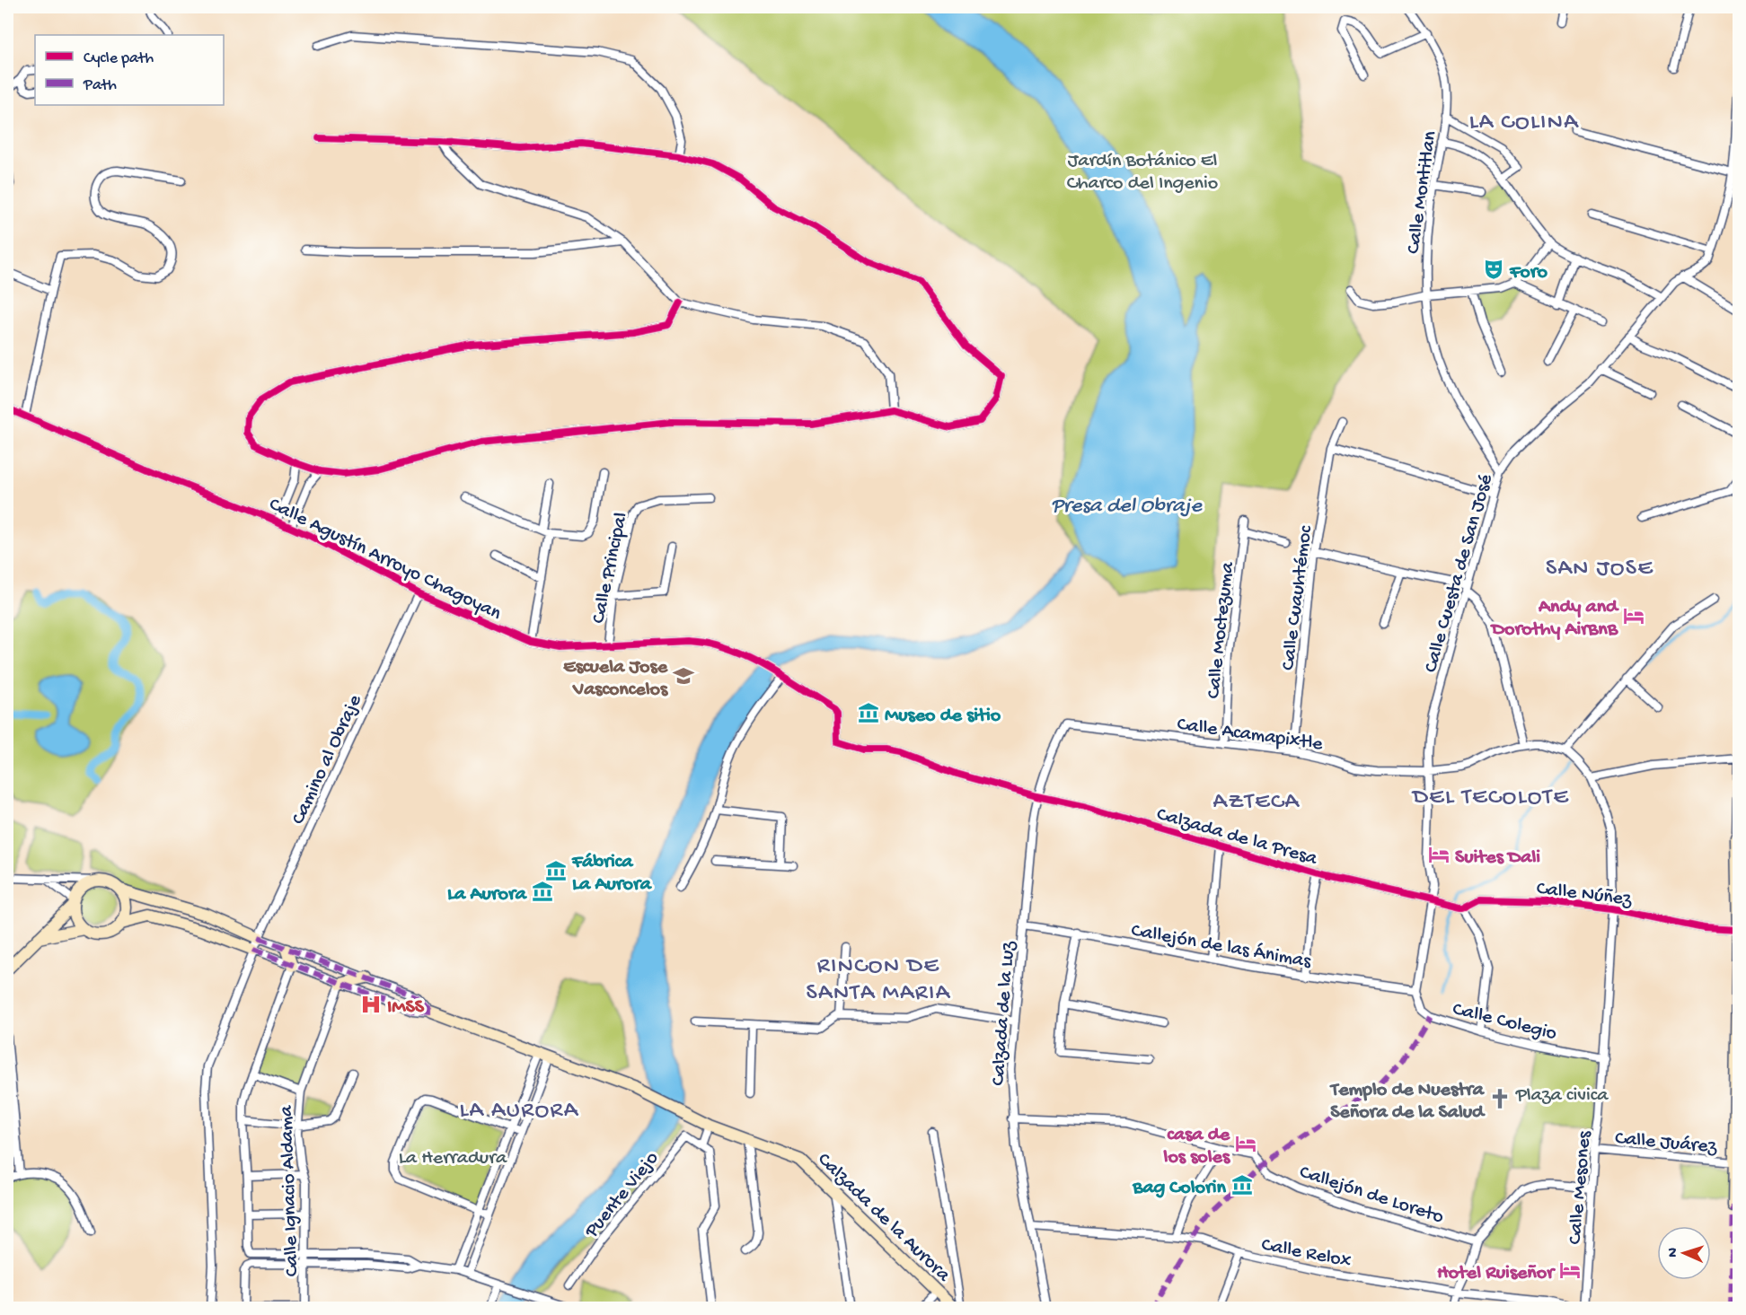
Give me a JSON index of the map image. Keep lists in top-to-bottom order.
{
  "streets": {
    "main road": ["Calzada de la Aurora"],
    "street": [
      "Calle Montitlan",
      "Calle Agustín Arroyo Chagoyan",
      "Calle Principal",
      "Calle Cuesta de San José",
      "Calle Cuauhtémoc",
      "Calle Moctezuma",
      "Calle Acamapixtle",
      "Camino al Obraje",
      "Calzada de la Presa",
      "Calle Núñez",
      "Callejón de las Ánimas",
      "Calzada de la Luz",
      "Calle Colegio",
      "Calle Juárez",
      "Calle Mesones",
      "Calle Ignacio Aldama",
      "Callejón de Loreto",
      "Puente Viejo",
      "Calle Relox"
    ]
  },
  "crossings": [
    ["Calle Montitlan", "Calle Cuesta de San José"],
    ["Calle Agustín Arroyo Chagoyan", "Calle Principal"],
    ["Calle Agustín Arroyo Chagoyan", "Camino al Obraje"],
    ["Calle Agustín Arroyo Chagoyan", "Calzada de la Presa"],
    ["Calle Cuesta de San José", "Calle Acamapixtle"],
    ["Calle Cuesta de San José", "Calzada de la Presa"],
    ["Calle Cuesta de San José", "Callejón de las Ánimas"],
    ["Calle Cuesta de San José", "Calle Colegio"],
    ["Calle Cuauhtémoc", "Calle Acamapixtle"],
    ["Calle Moctezuma", "Calle Acamapixtle"],
    ["Calle Acamapixtle", "Calzada de la Luz"],
    ["Calle Acamapixtle", "Calle Mesones"],
    ["Calzada de la Presa", "Calzada de la Luz"],
    ["Calle Núñez", "Calle Mesones"],
    ["Callejón de las Ánimas", "Calzada de la Luz"],
    ["Callejón de las Ánimas", "Calle Colegio"],
    ["Calzada de la Luz", "Callejón de Loreto"],
    ["Calzada de la Luz", "Calle Relox"],
    ["Calle Colegio", "Calle Mesones"],
    ["Calle Juárez", "Calle Mesones"]
  ],
  "districts": [
    "LA COLINA",
    "SAN JOSE",
    "DEL TECOLOTE",
    "AZTECA",
    "RINCON DE SANTA MARIA",
    "LA AURORA"
  ],
  "water": ["Presa del Obraje"],
  "parks": ["Jardín Botánico El Charco del Ingenio", "Plaza civica", "La Herradura"],
  "places": {
    "theatre": ["Foro"],
    "hotel": [
      "Andy and Dorothy AirBnB",
      "Suites Dali",
      "casa de los soles",
      "Hotel Ruiseñor"
    ],
    "school or university": ["Escuela Jose Vasconcelos"],
    "museum": [
      "Museo de sitio",
      "Fábrica La Aurora",
      "La Aurora",
      "Bag Colorin"
    ],
    "hospital": ["IMSS"],
    "church": ["Templo de Nuestra Señora de la Salud"]
  },
  "legend": ["Cycle path", "Path"],
  "north": "left"
}
